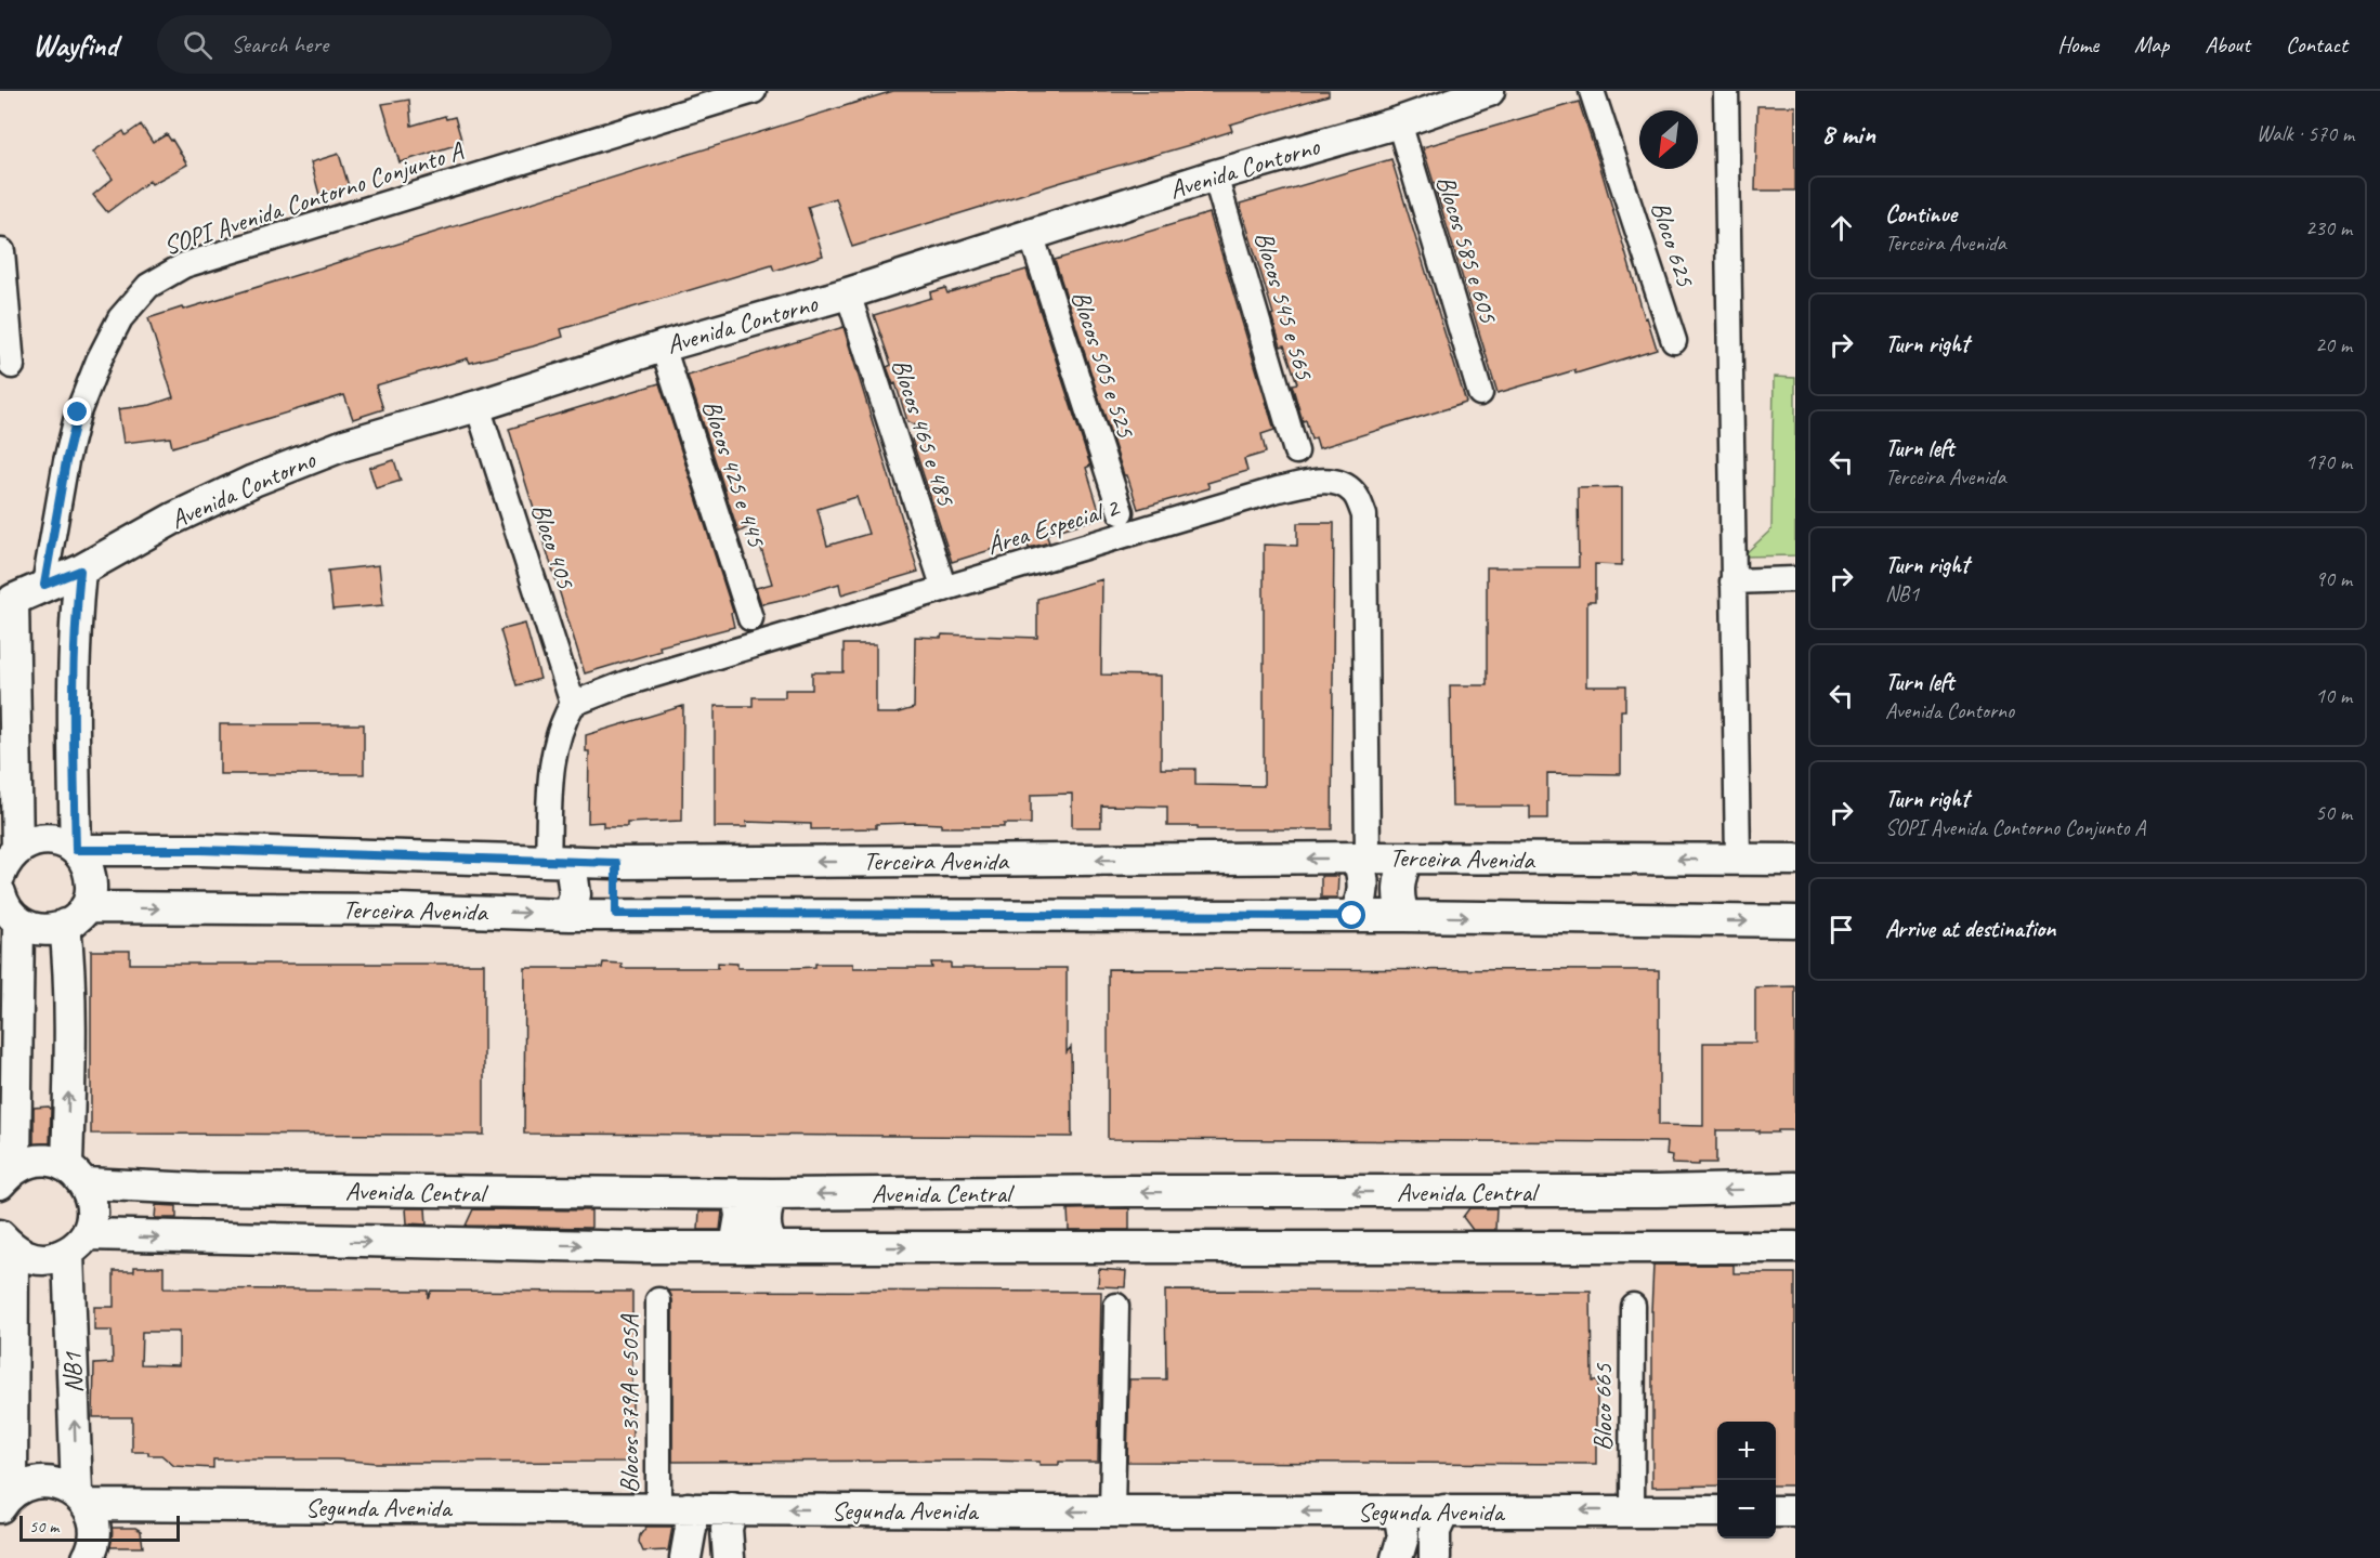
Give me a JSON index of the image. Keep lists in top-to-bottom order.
{
  "streets": {
    "street": [
      "Avenida Contorno",
      "SOPI Avenida Contorno Conjunto A",
      "Bloco 625",
      "Blocos 585 e 605",
      "Blocos 545 e 565",
      "Blocos 505 e 525",
      "Blocos 465 e 485",
      "Blocos 425 e 445",
      "Área Especial 2",
      "Bloco 405",
      "Terceira Avenida",
      "Avenida Central",
      "NB1",
      "Blocos 379A e 505A",
      "Bloco 665",
      "Segunda Avenida"
    ]
  },
  "crossings": [
    ["Avenida Contorno", "SOPI Avenida Contorno Conjunto A"],
    ["Avenida Contorno", "Blocos 585 e 605"],
    ["Avenida Contorno", "Blocos 545 e 565"],
    ["Avenida Contorno", "Blocos 505 e 525"],
    ["Avenida Contorno", "Blocos 465 e 485"],
    ["Avenida Contorno", "Blocos 425 e 445"],
    ["Avenida Contorno", "Bloco 405"],
    ["Blocos 465 e 485", "Área Especial 2"],
    ["Área Especial 2", "Bloco 405"],
    ["Área Especial 2", "Terceira Avenida"],
    ["Avenida Central", "NB1"],
    ["NB1", "Segunda Avenida"],
    ["Blocos 379A e 505A", "Segunda Avenida"],
    ["Bloco 665", "Segunda Avenida"]
  ],
  "one_way": ["Segunda Avenida"],
  "scale_bar": "50 m",
  "north": "bottom left",
  "page": {
    "header": "Wayfind",
    "search": "Search here",
    "nav": [
      "Home",
      "Map",
      "About",
      "Contact"
    ],
    "heading": ["8 min", "Walk · 570 m"],
    "list": [
      ["Continue", "Terceira Avenida", "230 m"],
      ["Turn right", "20 m"],
      ["Turn left", "Terceira Avenida", "170 m"],
      ["Turn right", "NB1", "90 m"],
      ["Turn left", "Avenida Contorno", "10 m"],
      ["Turn right", "SOPI Avenida Contorno Conjunto A", "50 m"],
      "Arrive at destination"
    ],
    "map_buttons": ["+", "−"],
    "scale": "50 m"
  }
}
